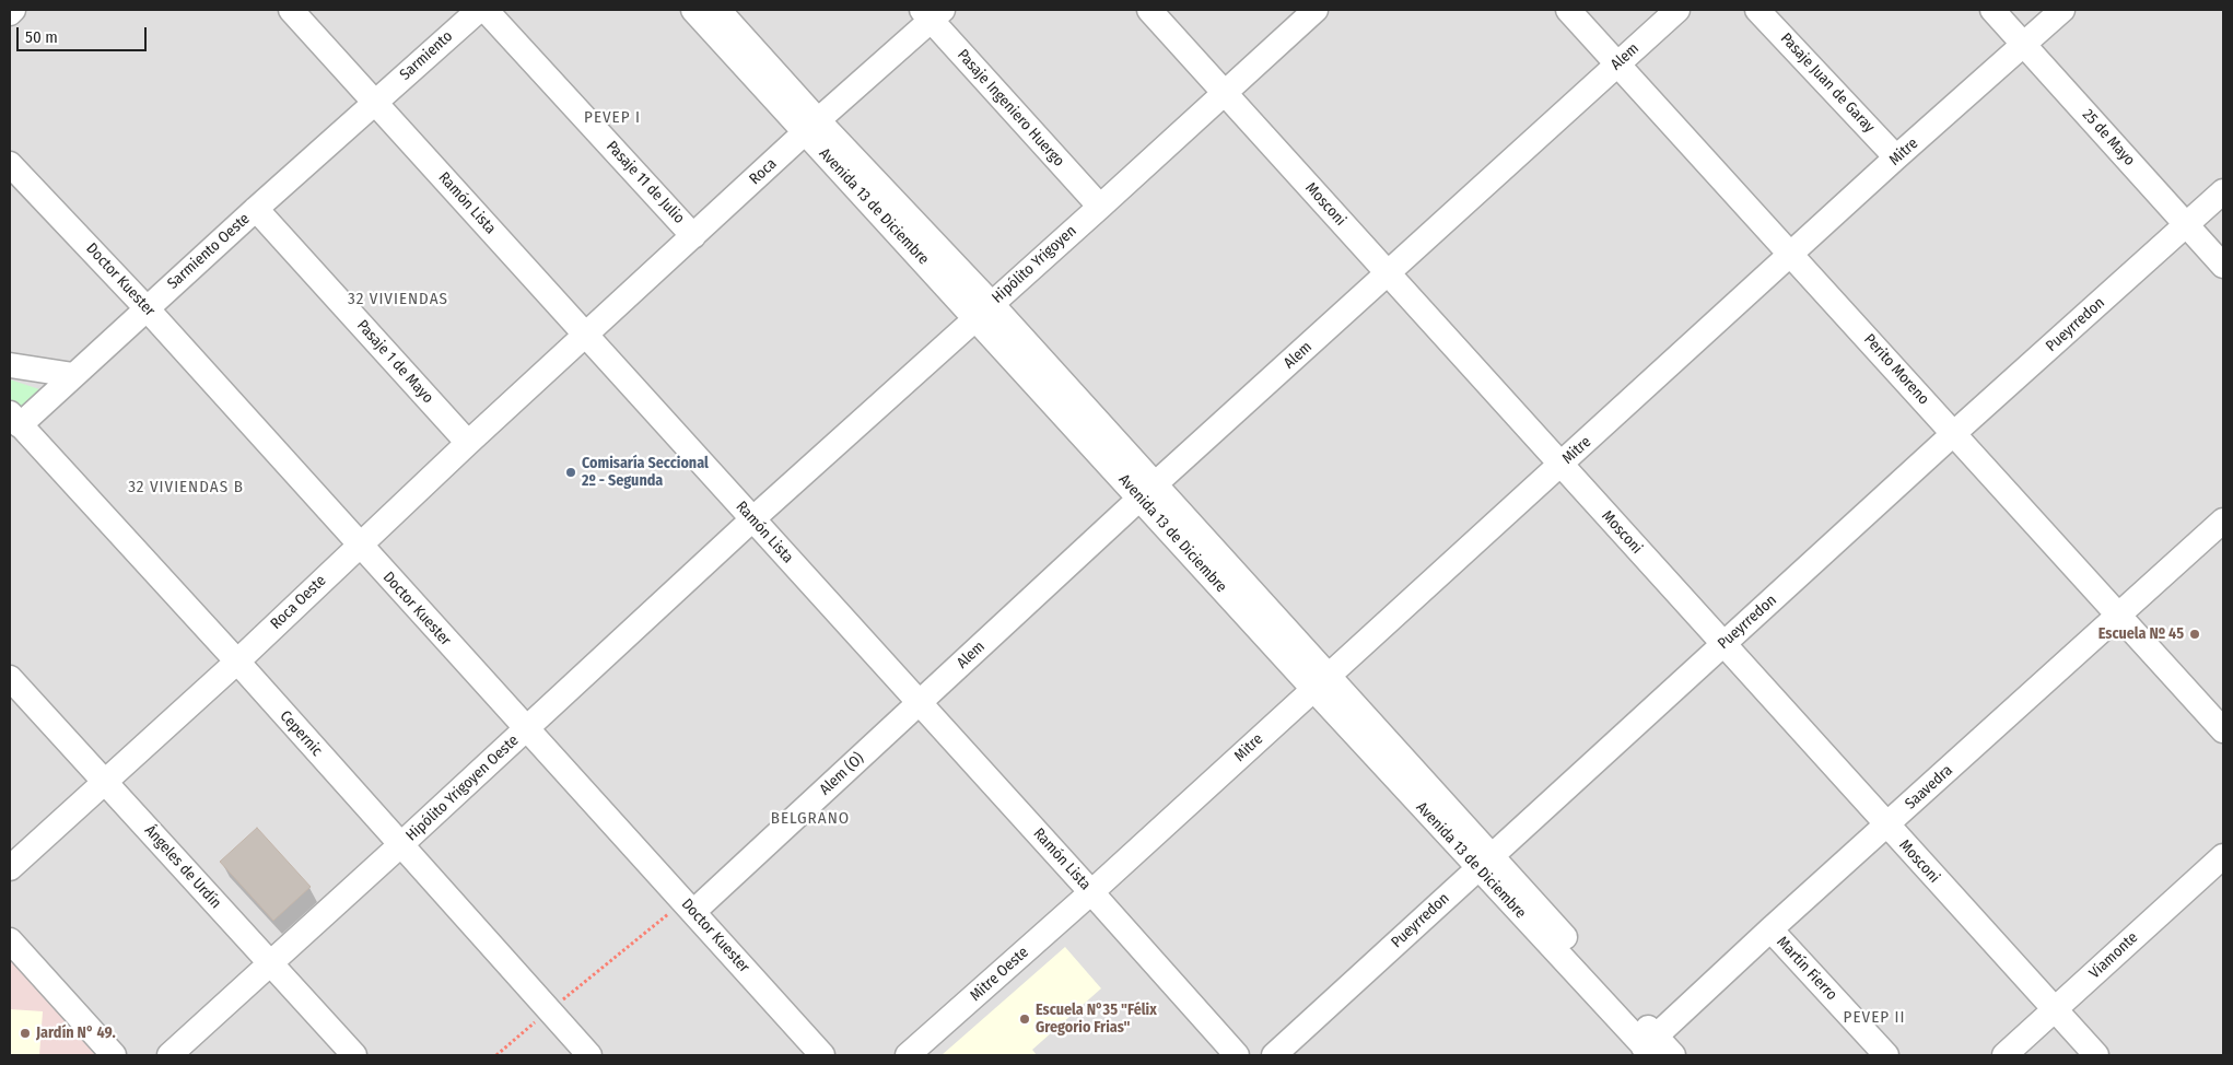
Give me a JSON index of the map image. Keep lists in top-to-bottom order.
{
  "streets": {
    "street": [
      "Sarmiento",
      "Alem",
      "Pasaje Juan de Garay",
      "Pasaje Ingeniero Huergo",
      "25 de Mayo",
      "Mitre",
      "Roca",
      "Pasaje 11 de Julio",
      "Ramón Lista",
      "Mosconi",
      "Avenida 13 de Diciembre",
      "Sarmiento Oeste",
      "Hipólito Yrigoyen",
      "Doctor Kuester",
      "Pueyrredon",
      "Pasaje 1 de Mayo",
      "Perito Moreno",
      "Roca Oeste",
      "Cepernic",
      "Alem (O)",
      "Saavedra",
      "Hipólito Yrigoyen Oeste",
      "Ángeles de Urdín",
      "Viamonte",
      "Martín Fierro",
      "Mitre Oeste"
    ]
  },
  "crossings": [
    ["Sarmiento", "Ramón Lista"],
    ["Sarmiento", "Sarmiento Oeste"],
    ["Alem", "Ramón Lista"],
    ["Alem", "Mosconi"],
    ["Alem", "Avenida 13 de Diciembre"],
    ["Alem", "Perito Moreno"],
    ["Alem", "Alem (O)"],
    ["Pasaje Juan de Garay", "Mitre"],
    ["Pasaje Ingeniero Huergo", "Roca"],
    ["Pasaje Ingeniero Huergo", "Hipólito Yrigoyen"],
    ["25 de Mayo", "Mitre"],
    ["25 de Mayo", "Pueyrredon"],
    ["Mitre", "Ramón Lista"],
    ["Mitre", "Mosconi"],
    ["Mitre", "Avenida 13 de Diciembre"],
    ["Mitre", "Perito Moreno"],
    ["Mitre", "Mitre Oeste"],
    ["Roca", "Pasaje 11 de Julio"],
    ["Roca", "Ramón Lista"],
    ["Roca", "Avenida 13 de Diciembre"],
    ["Roca", "Roca Oeste"],
    ["Ramón Lista", "Sarmiento Oeste"],
    ["Ramón Lista", "Hipólito Yrigoyen"],
    ["Ramón Lista", "Roca Oeste"],
    ["Ramón Lista", "Alem (O)"],
    ["Ramón Lista", "Hipólito Yrigoyen Oeste"],
    ["Ramón Lista", "Mitre Oeste"],
    ["Mosconi", "Hipólito Yrigoyen"],
    ["Mosconi", "Pueyrredon"],
    ["Mosconi", "Saavedra"],
    ["Mosconi", "Viamonte"],
    ["Avenida 13 de Diciembre", "Hipólito Yrigoyen"],
    ["Avenida 13 de Diciembre", "Pueyrredon"],
    ["Avenida 13 de Diciembre", "Saavedra"],
    ["Sarmiento Oeste", "Doctor Kuester"],
    ["Sarmiento Oeste", "Pasaje 1 de Mayo"],
    ["Sarmiento Oeste", "Cepernic"],
    ["Hipólito Yrigoyen", "Hipólito Yrigoyen Oeste"],
    ["Doctor Kuester", "Roca Oeste"],
    ["Doctor Kuester", "Alem (O)"],
    ["Doctor Kuester", "Hipólito Yrigoyen Oeste"],
    ["Pueyrredon", "Perito Moreno"],
    ["Pasaje 1 de Mayo", "Roca Oeste"],
    ["Perito Moreno", "Saavedra"],
    ["Roca Oeste", "Cepernic"],
    ["Roca Oeste", "Ángeles de Urdín"],
    ["Cepernic", "Hipólito Yrigoyen Oeste"],
    ["Saavedra", "Martín Fierro"],
    ["Hipólito Yrigoyen Oeste", "Ángeles de Urdín"]
  ],
  "districts": [
    "PEVEP I",
    "32 VIVIENDAS",
    "32 VIVIENDAS B",
    "BELGRANO",
    "PEVEP II"
  ],
  "places": [
    "Comisaría Seccional 2º - Segunda",
    "Escuela Nº 45",
    "Escuela N°35 \"Félix Gregorio Frias\"",
    "Jardín N° 49."
  ],
  "scale_bar": "50 m"
}
